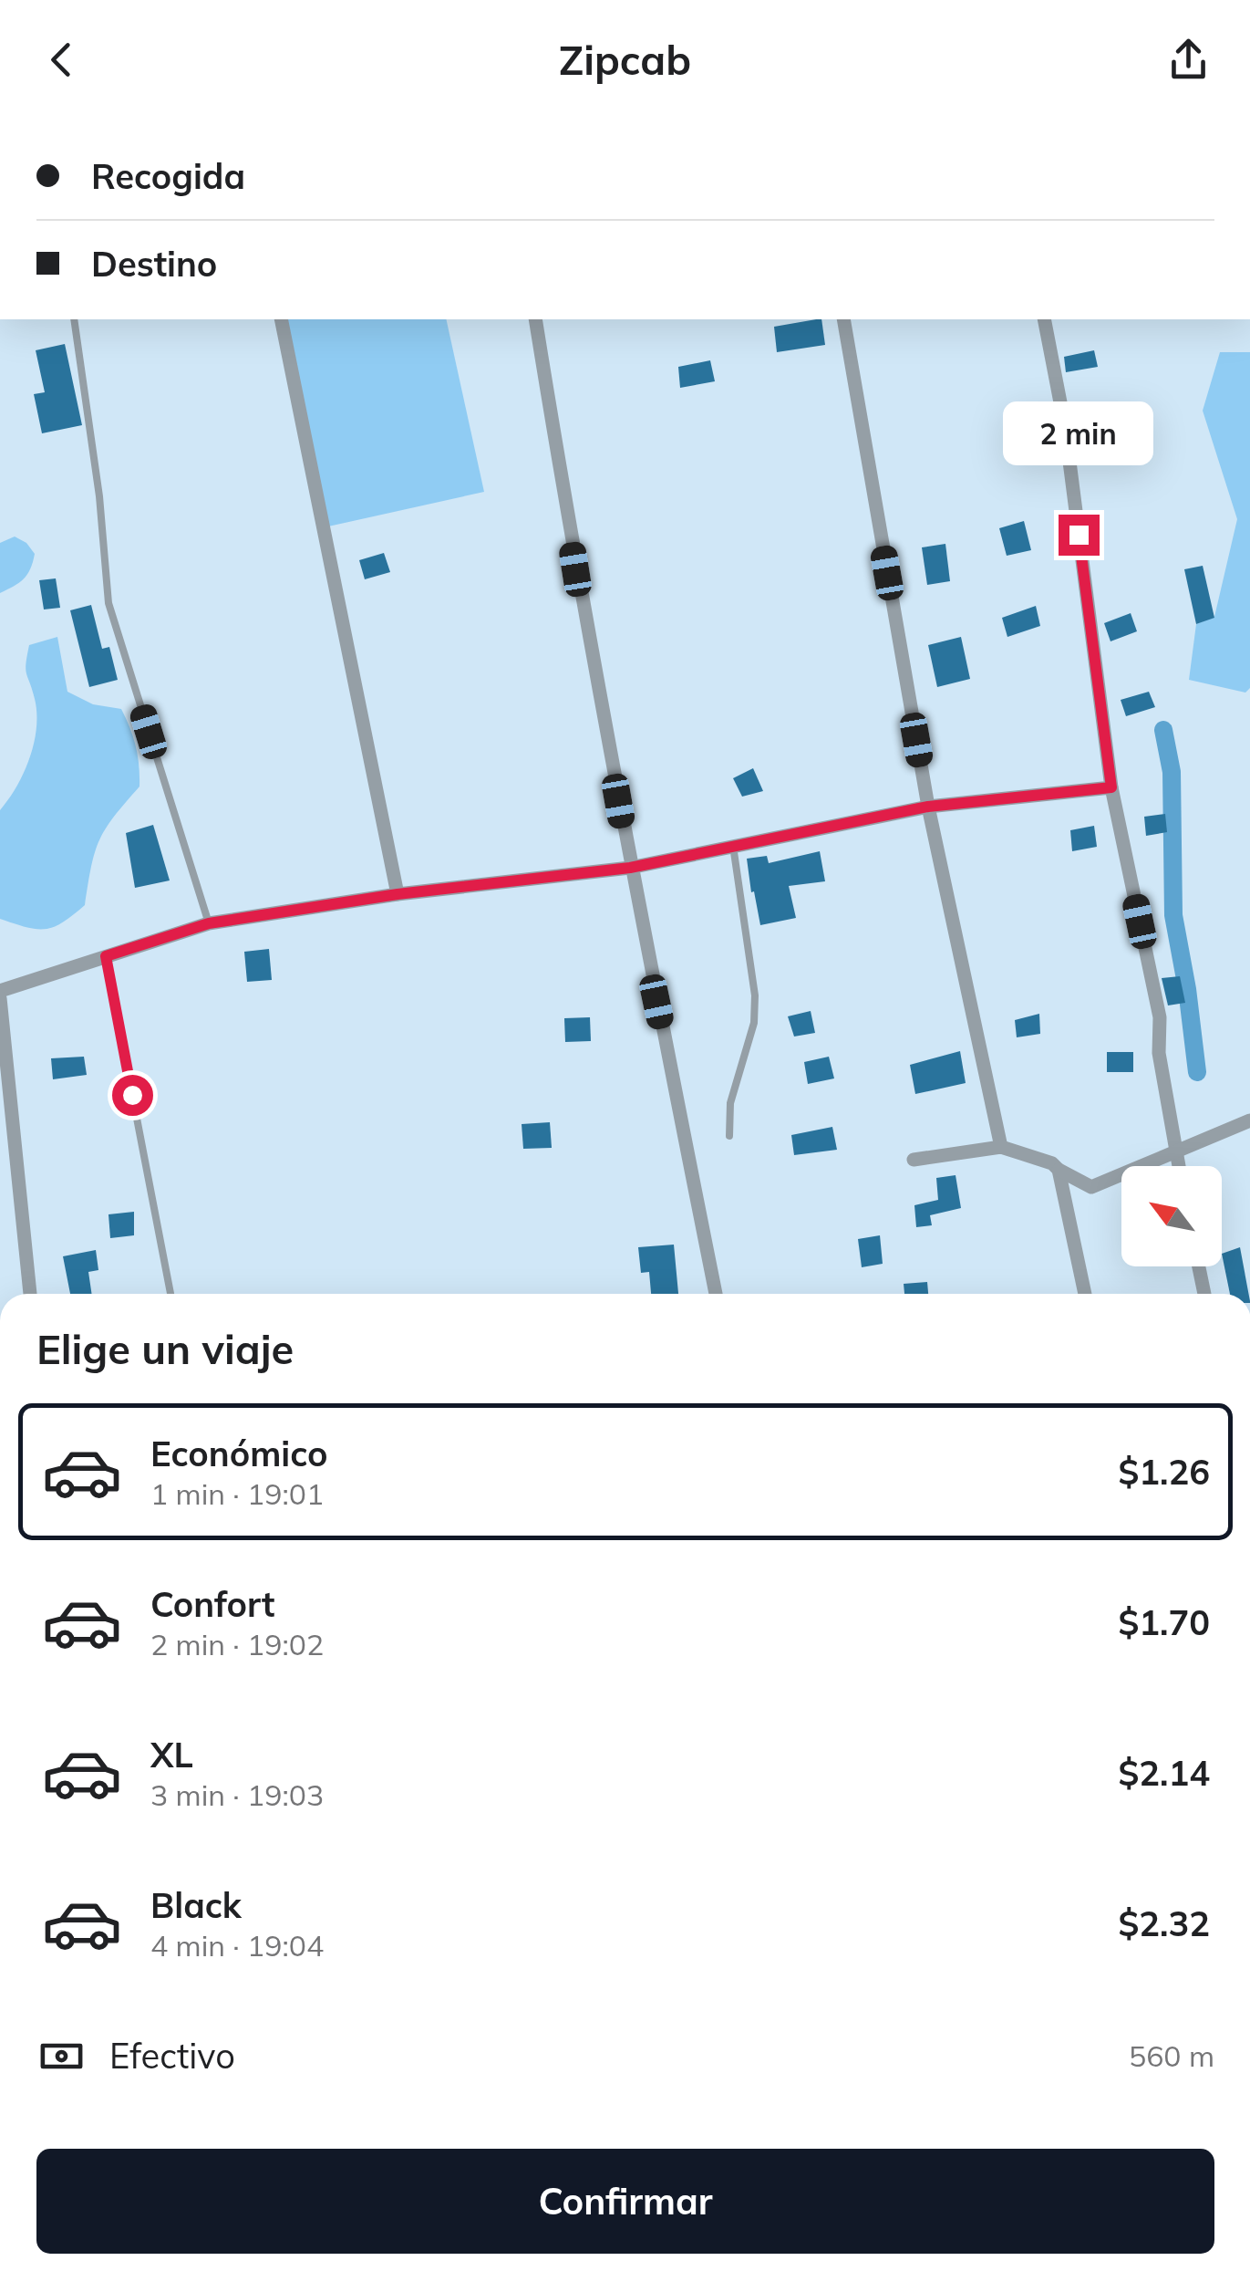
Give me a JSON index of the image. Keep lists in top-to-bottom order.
{
  "north": "top left",
  "page": {
    "header": "Zipcab",
    "banner": ["Recogida", "Destino"],
    "bubble": "2 min",
    "heading": "Elige un viaje",
    "list": [
      {
        "name": "Económico",
        "note": "1 min · 19:01",
        "value": "$1.26"
      },
      {
        "name": "Confort",
        "note": "2 min · 19:02",
        "value": "$1.70"
      },
      {
        "name": "XL",
        "note": "3 min · 19:03",
        "value": "$2.14"
      },
      {
        "name": "Black",
        "note": "4 min · 19:04",
        "value": "$2.32"
      }
    ],
    "pay": ["Efectivo", "560 m"],
    "buttons": "Confirmar"
  }
}
